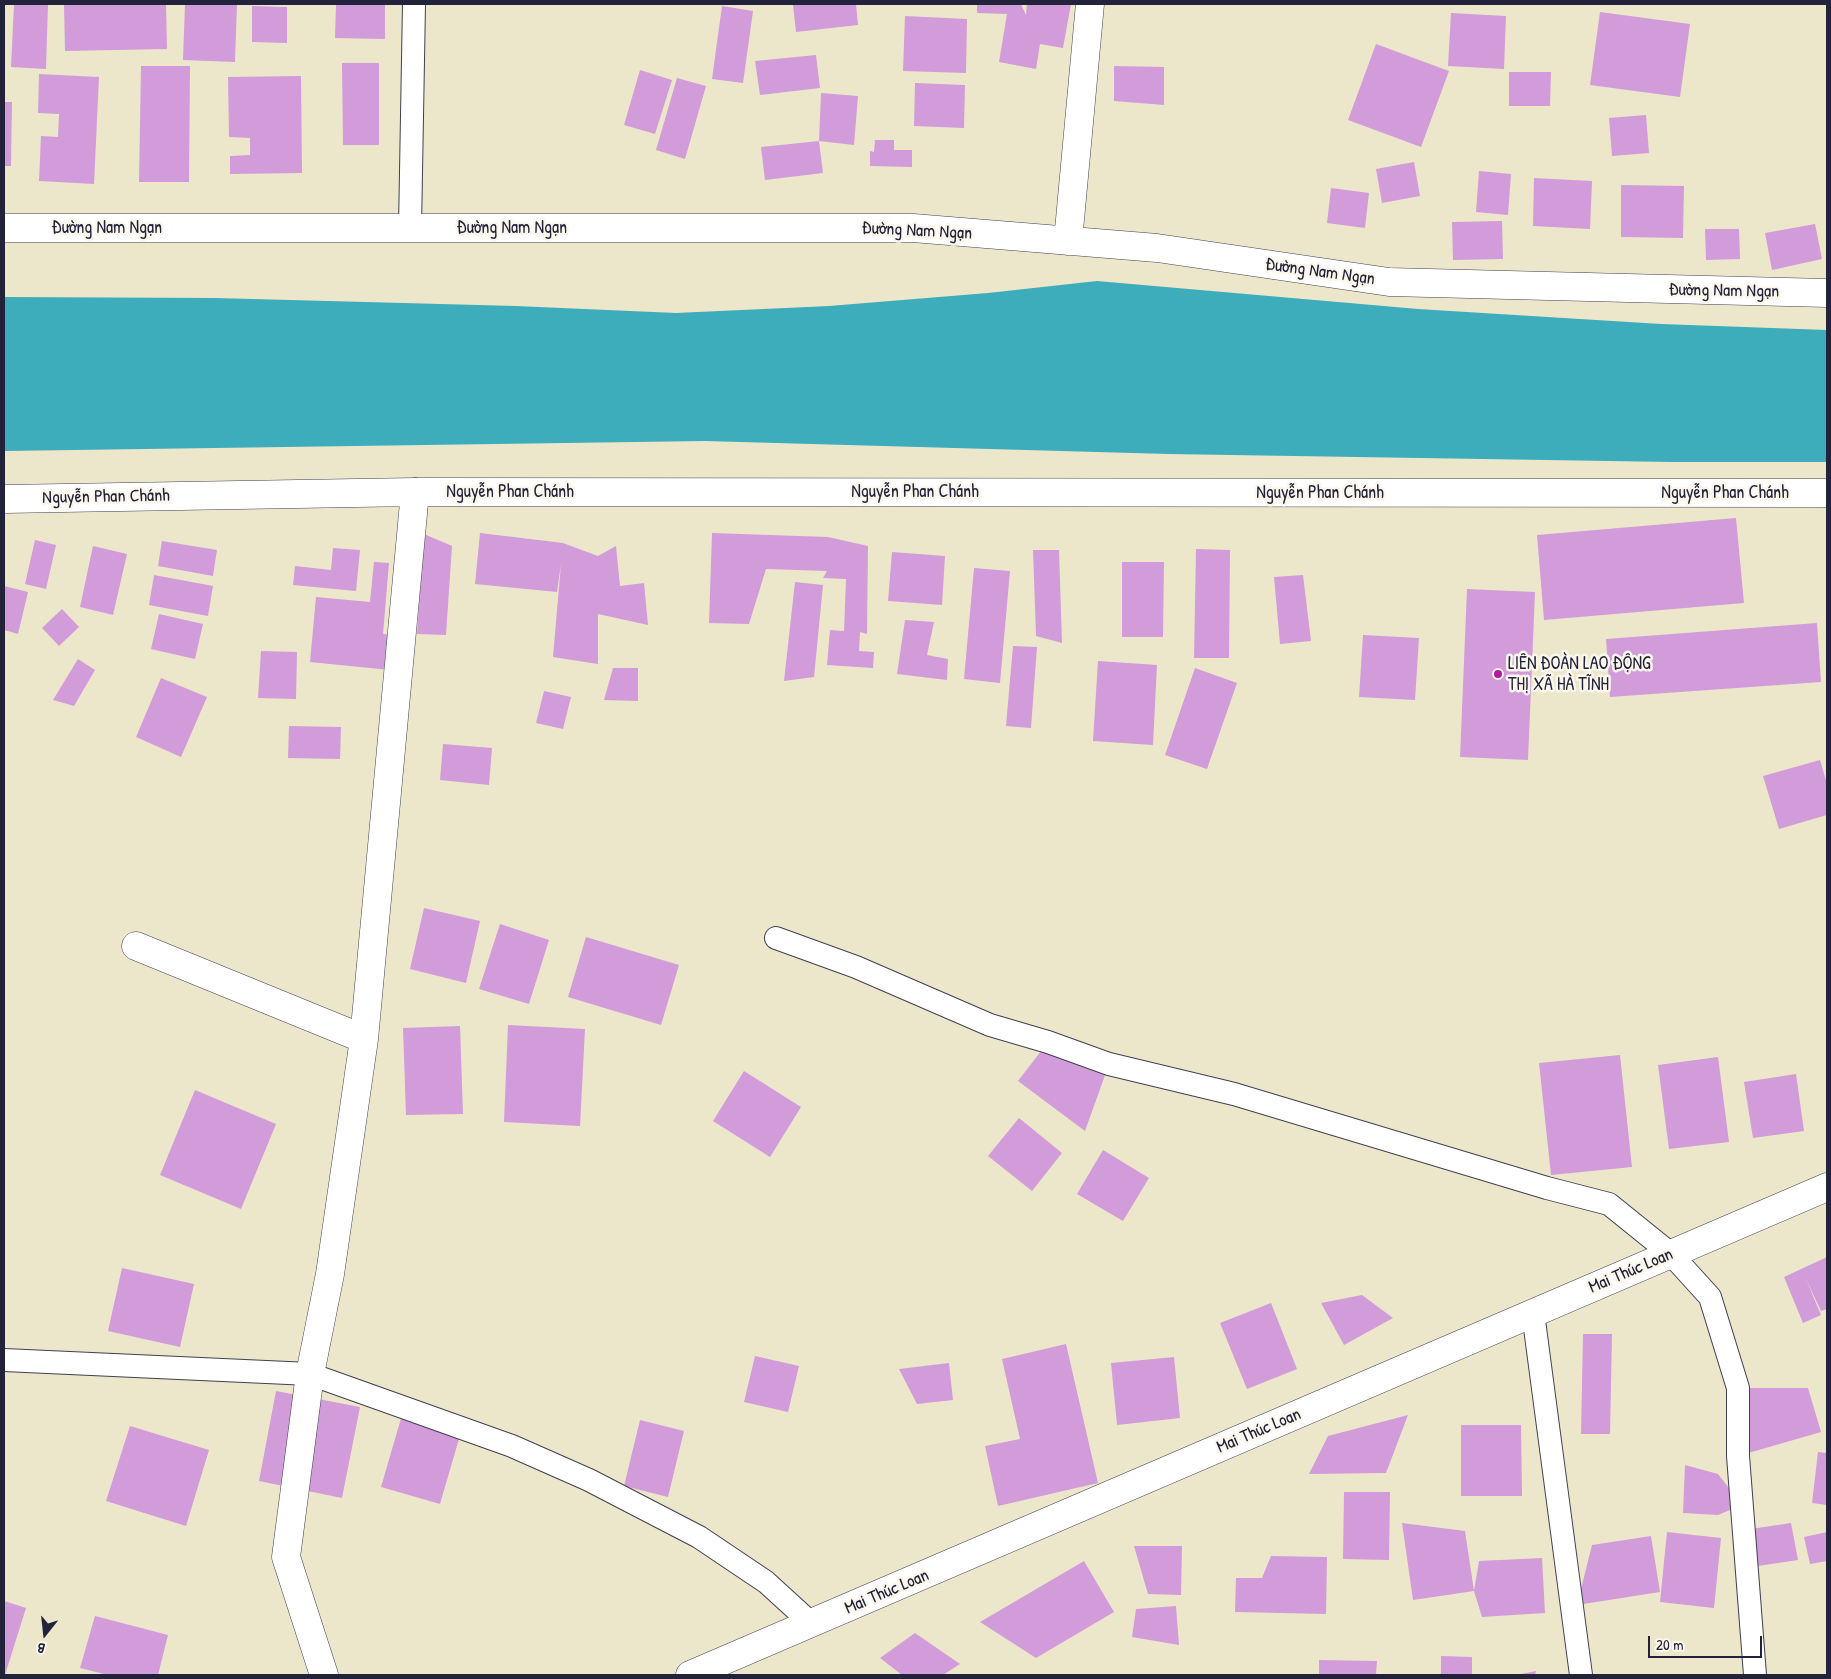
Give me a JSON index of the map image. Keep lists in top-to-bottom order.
{
  "streets": {
    "street": ["Đường Nam Ngạn", "Nguyễn Phan Chánh", "Mai Thúc Loan"]
  },
  "places": ["LIÊN ĐOÀN LAO ĐỘNG THỊ XÃ HÀ TĨNH"],
  "scale_bar": "20 m",
  "north": "bottom"
}
